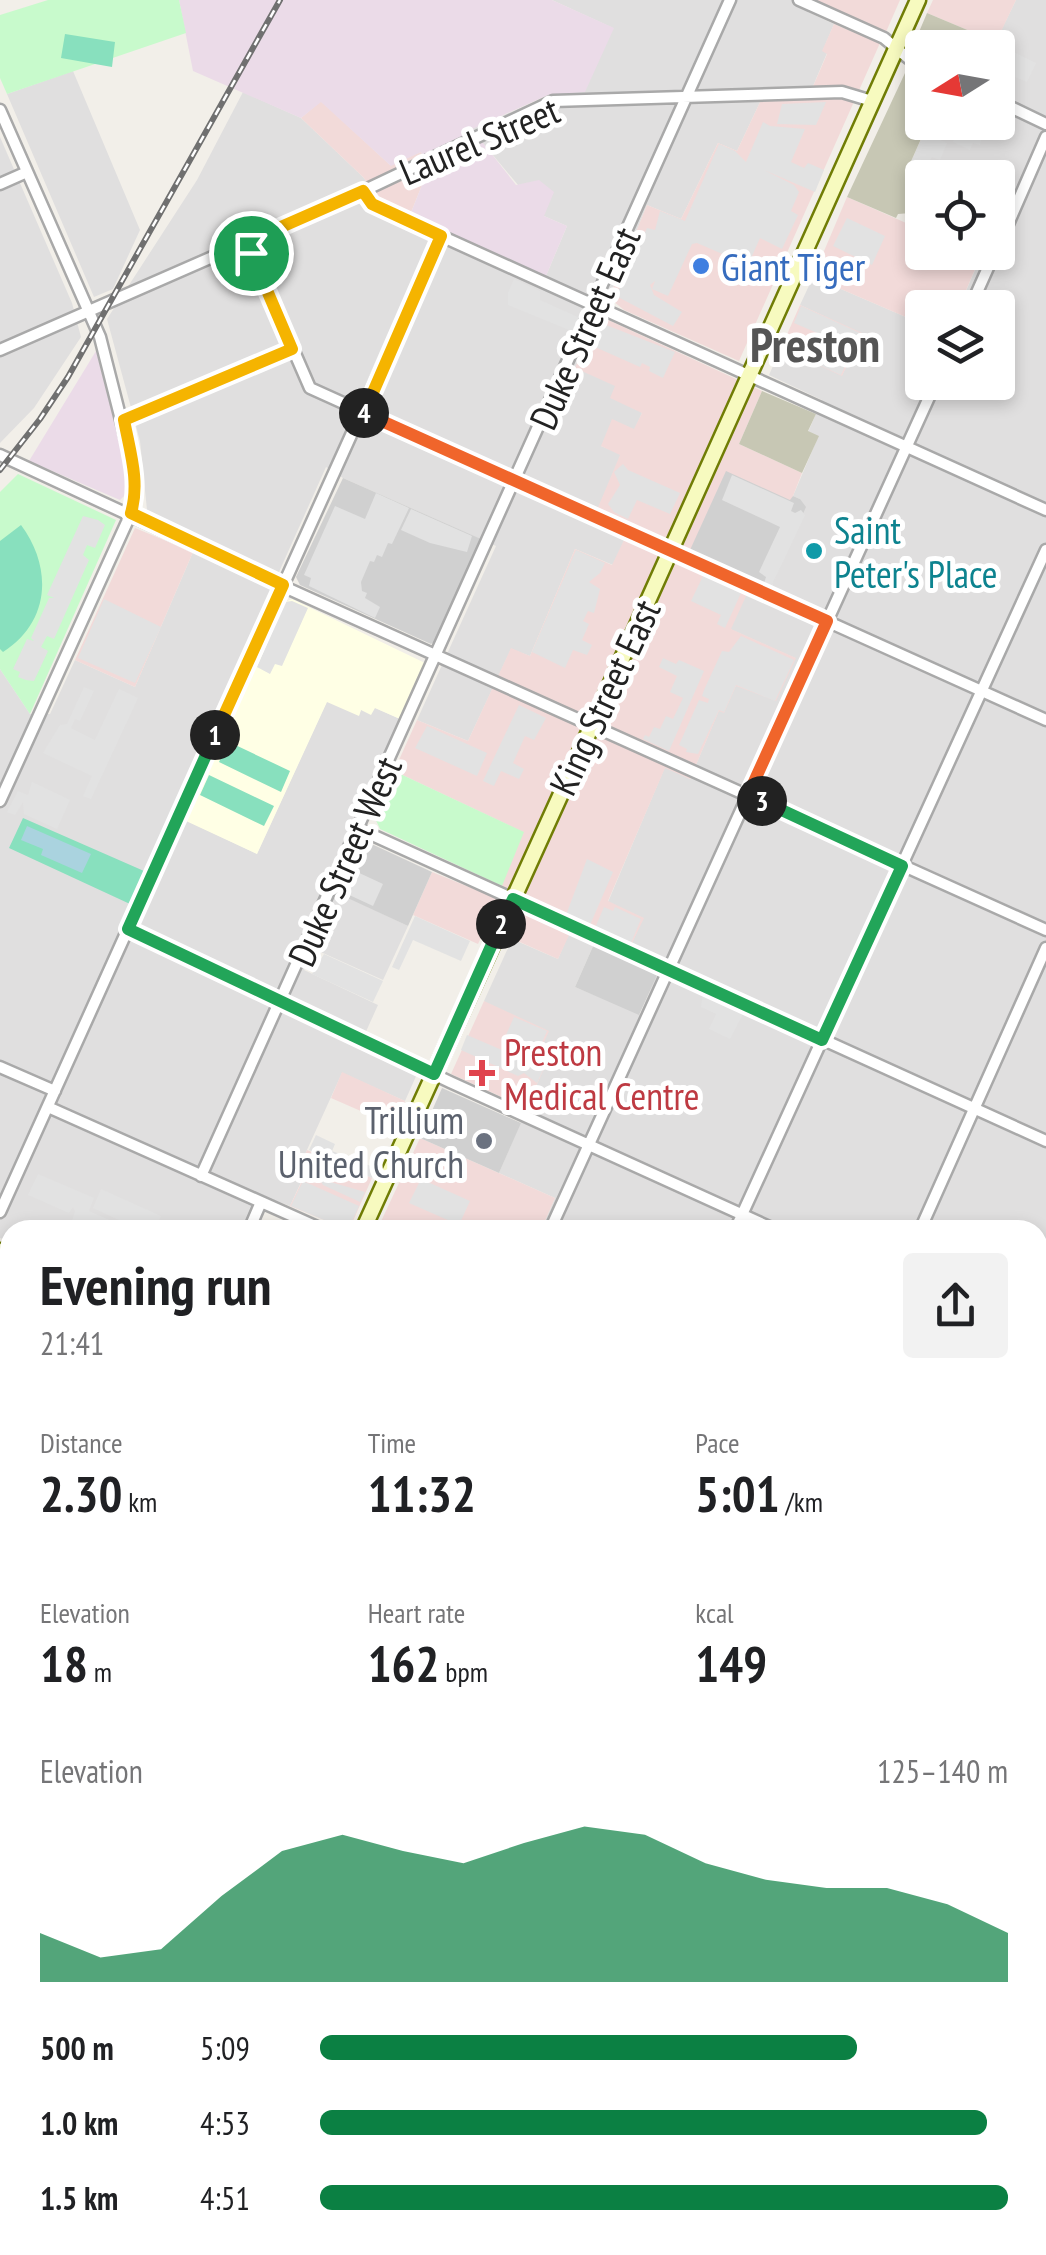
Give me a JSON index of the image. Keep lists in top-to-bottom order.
{
  "streets": {
    "main road": ["King Street East"],
    "street": ["Laurel Street", "Duke Street East", "Duke Street West"]
  },
  "crossings": [
    ["Laurel Street", "Duke Street East"],
    ["Laurel Street", "King Street East"],
    ["Duke Street East", "Duke Street West"]
  ],
  "districts": ["Preston"],
  "places": {
    "other": ["Giant Tiger", "Saint Peter's Place", "Trillium United Church"],
    "health": ["Preston Medical Centre"]
  },
  "north": "left",
  "page": {
    "pins": [
      "4",
      "1",
      "3",
      "2"
    ],
    "heading": ["Evening run", "21:41"],
    "stats": [
      ["Distance", "2.30 km"],
      ["Time", "11:32"],
      ["Pace", "5:01 /km"],
      ["Elevation", "18 m"],
      ["Heart rate", "162 bpm"],
      ["kcal", "149"]
    ],
    "chart": ["Elevation", "125–140 m"],
    "list": [
      {
        "name": "500 m",
        "note": "5:09"
      },
      {
        "name": "1.0 km",
        "note": "4:53"
      },
      {
        "name": "1.5 km",
        "note": "4:51"
      }
    ]
  }
}
